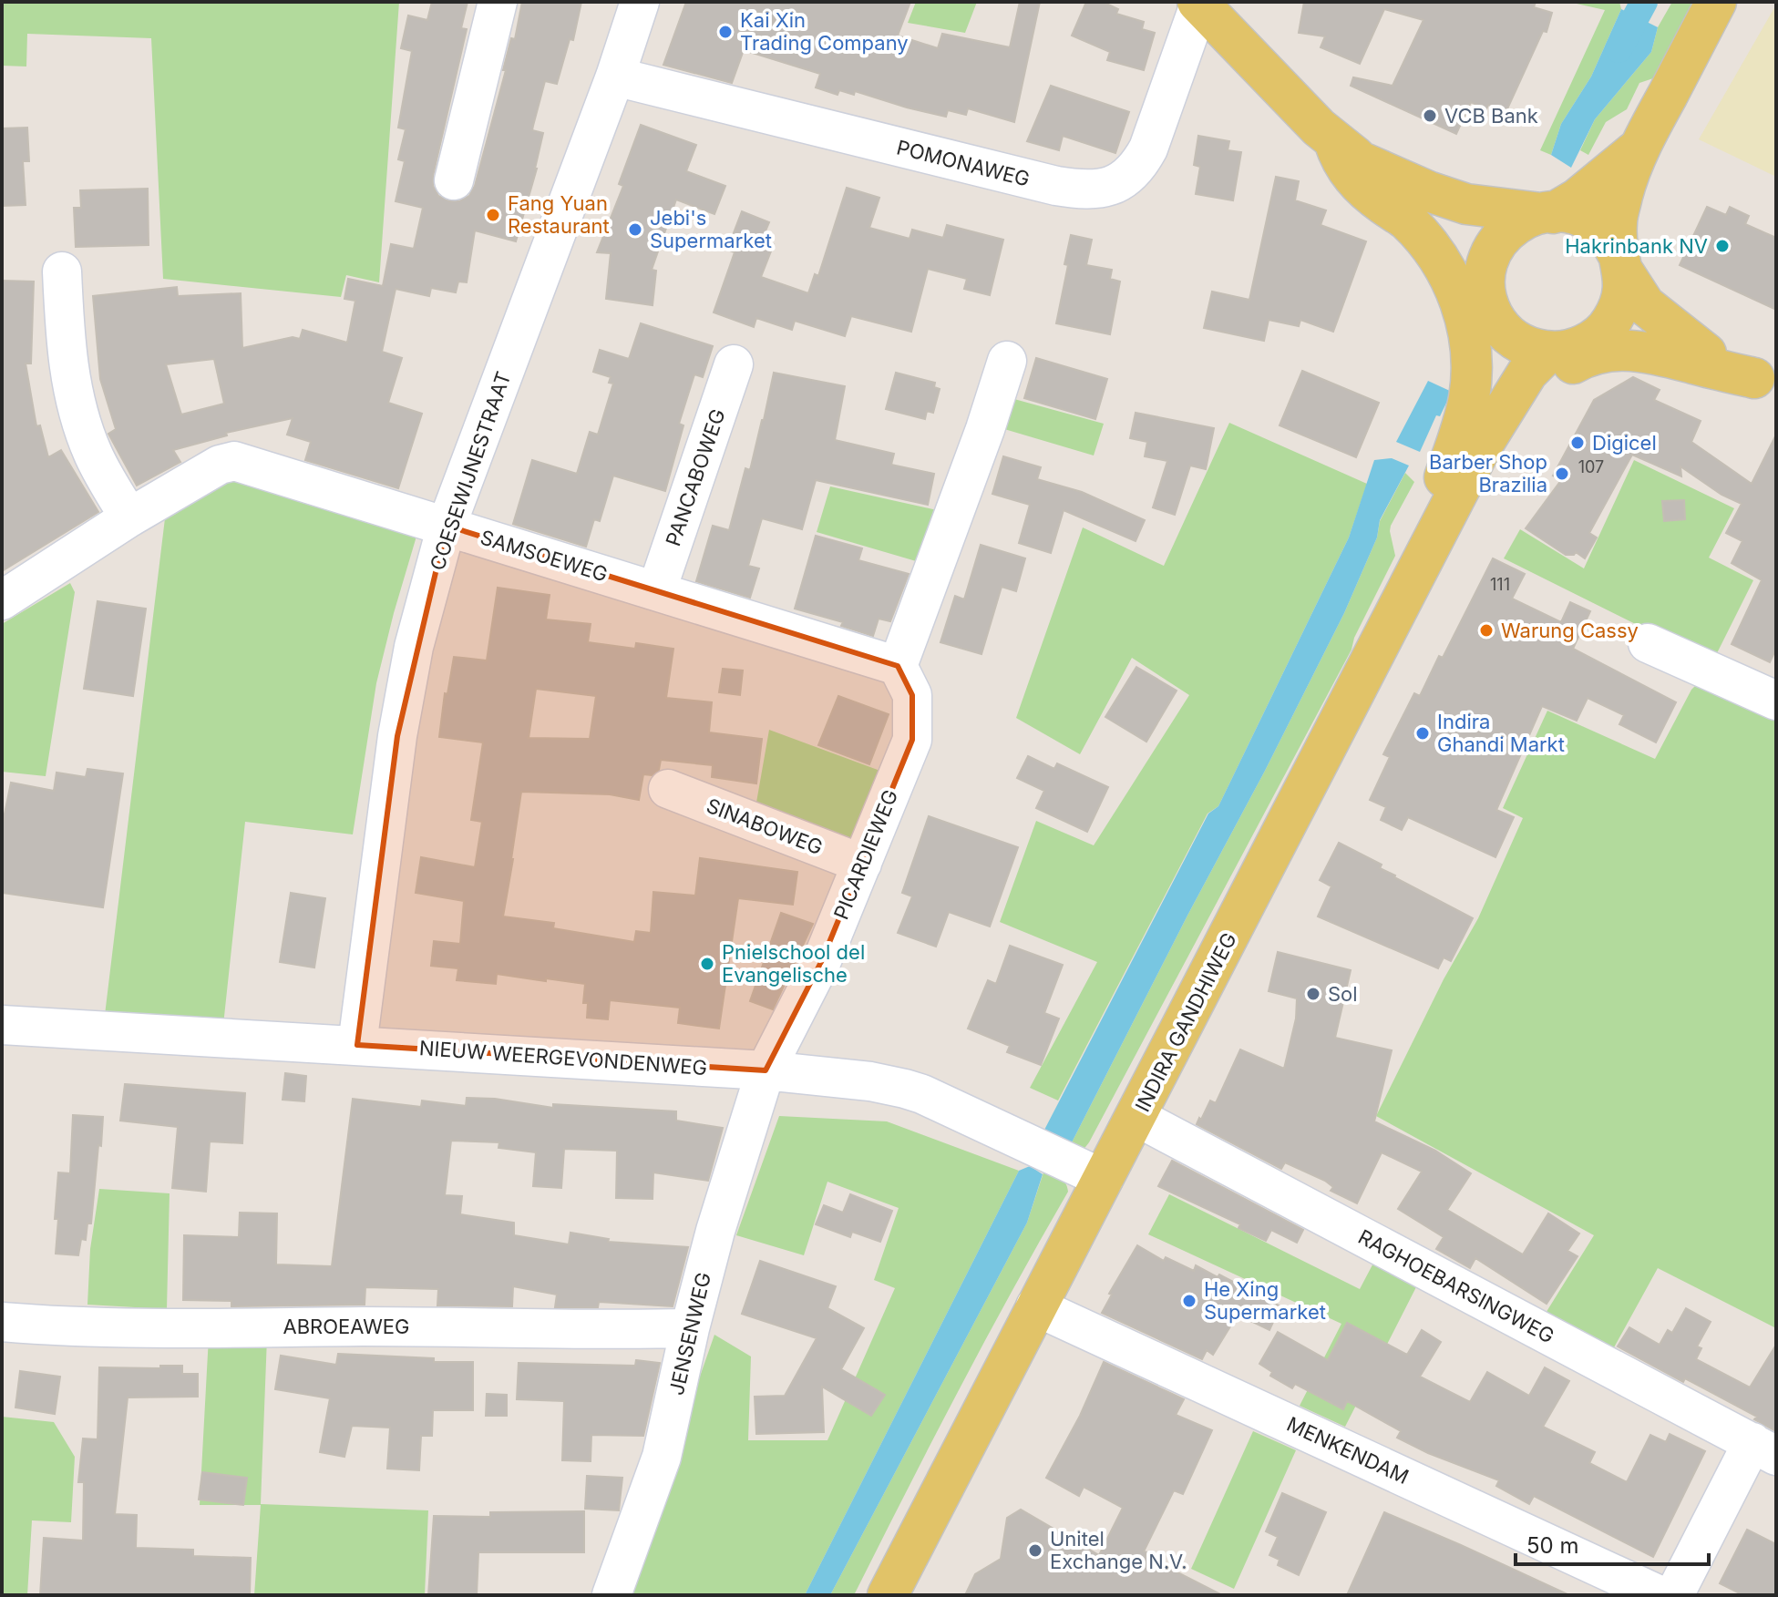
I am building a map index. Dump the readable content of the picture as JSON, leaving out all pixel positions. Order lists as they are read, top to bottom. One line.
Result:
{"streets":{"main road":["INDIRA GANDHIWEG"],"street":["POMONAWEG","COESEWIJNESTRAAT","PANCABOWEG","SAMSOEWEG","SINABOWEG","PICARDIEWEG","NIEUW WEERGEVONDENWEG","RAGHOEBARSINGWEG","ABROEAWEG","JENSENWEG","MENKENDAM"]},"crossings":[["POMONAWEG","COESEWIJNESTRAAT"],["COESEWIJNESTRAAT","SAMSOEWEG"],["COESEWIJNESTRAAT","NIEUW WEERGEVONDENWEG"],["PANCABOWEG","SAMSOEWEG"],["SAMSOEWEG","PICARDIEWEG"],["SINABOWEG","PICARDIEWEG"],["PICARDIEWEG","NIEUW WEERGEVONDENWEG"],["PICARDIEWEG","JENSENWEG"],["INDIRA GANDHIWEG","NIEUW WEERGEVONDENWEG"],["INDIRA GANDHIWEG","RAGHOEBARSINGWEG"],["INDIRA GANDHIWEG","MENKENDAM"],["NIEUW WEERGEVONDENWEG","JENSENWEG"],["ABROEAWEG","JENSENWEG"]],"places":["Kai Xin Trading Company","VCB Bank","Fang Yuan Restaurant","Jebi's Supermarket","Hakrinbank NV","Digicel","Barber Shop Brazilia","Warung Cassy","Indira Ghandi Markt","Pnielschool del Evangelische","Sol","He Xing Supermarket","Unitel Exchange N.V."],"house_numbers":["107","111"],"scale_bar":"50 m"}
